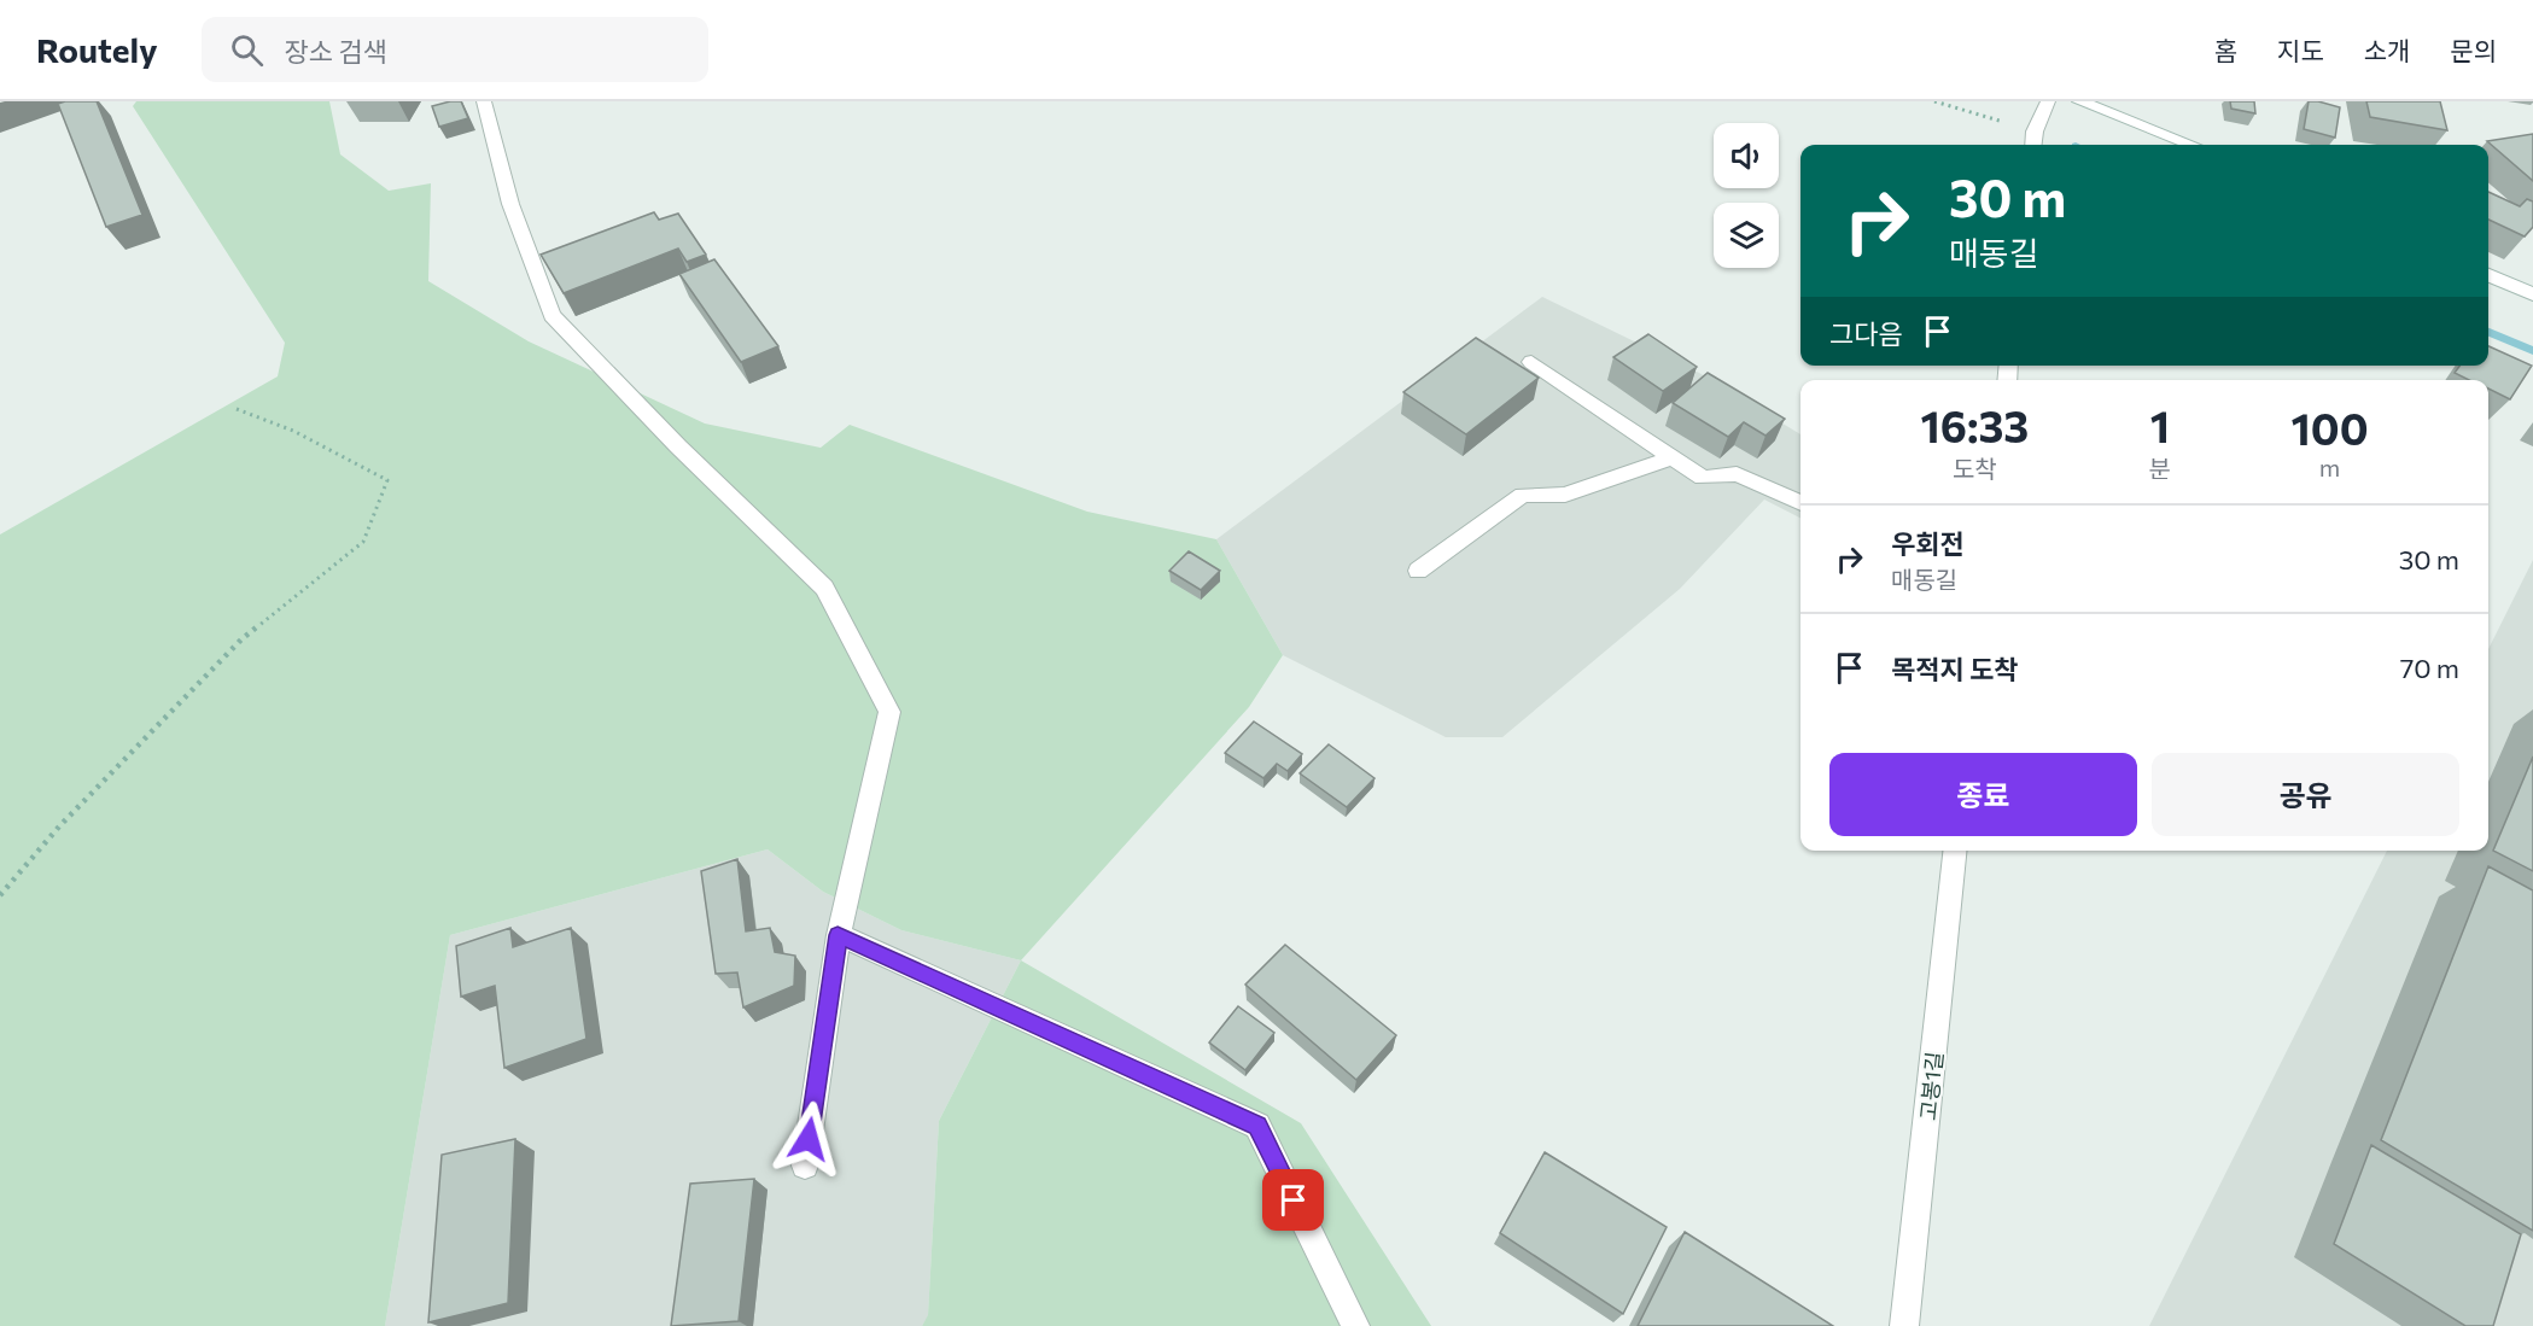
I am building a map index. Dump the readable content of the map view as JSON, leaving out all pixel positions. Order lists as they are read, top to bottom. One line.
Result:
{"streets":{"street":["고봉1길"]},"page":{"header":"Routely","search":"장소 검색","nav":["홈","지도","소개","문의"],"turn":["30 m","매동길"],"then":"그다음","eta":["16:33","도착","1","분","100","m"],"list":[{"name":"우회전","note":"매동길","value":"30 m"},{"name":"목적지 도착","value":"70 m"}],"buttons":["종료","공유"]}}
